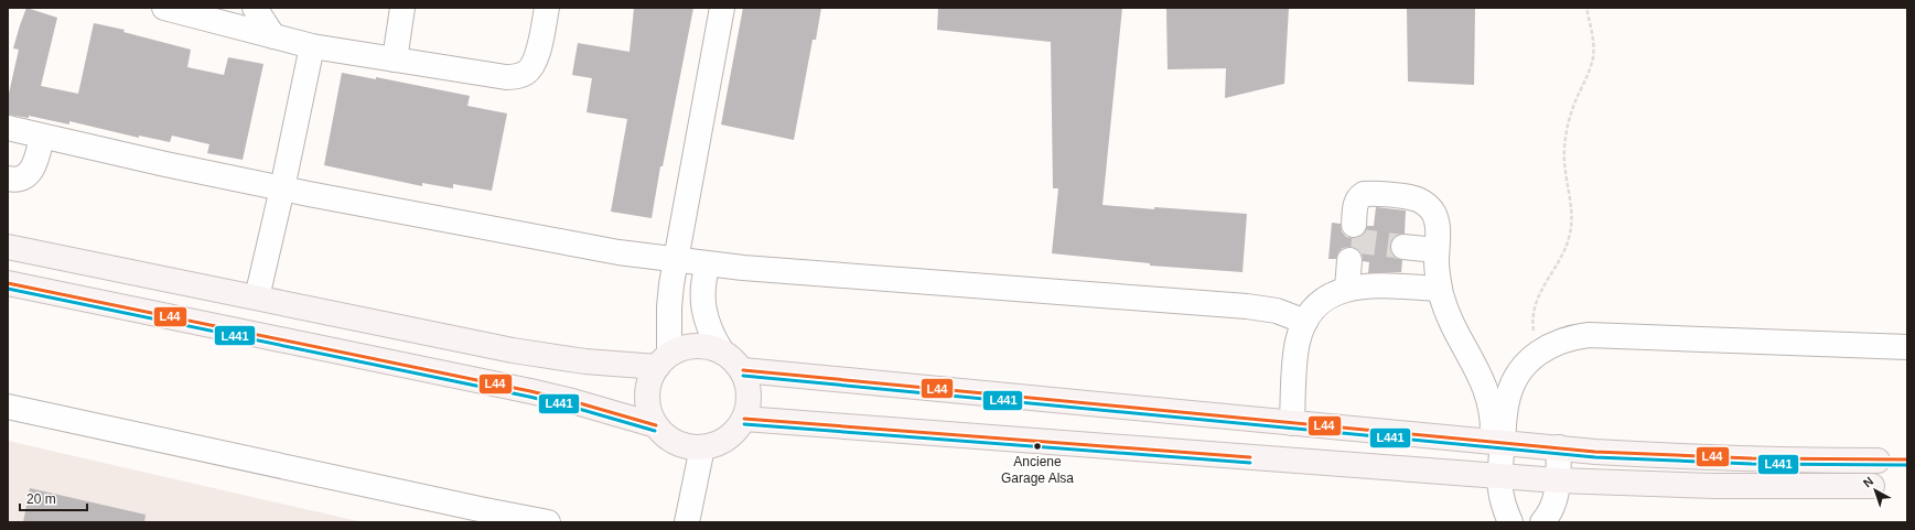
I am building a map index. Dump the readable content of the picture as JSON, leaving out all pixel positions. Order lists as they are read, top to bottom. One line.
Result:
{"places":["Anciene Garage Alsa"],"lines":["transit line L44","transit line L441"],"scale_bar":"20 m","north":"top left"}
